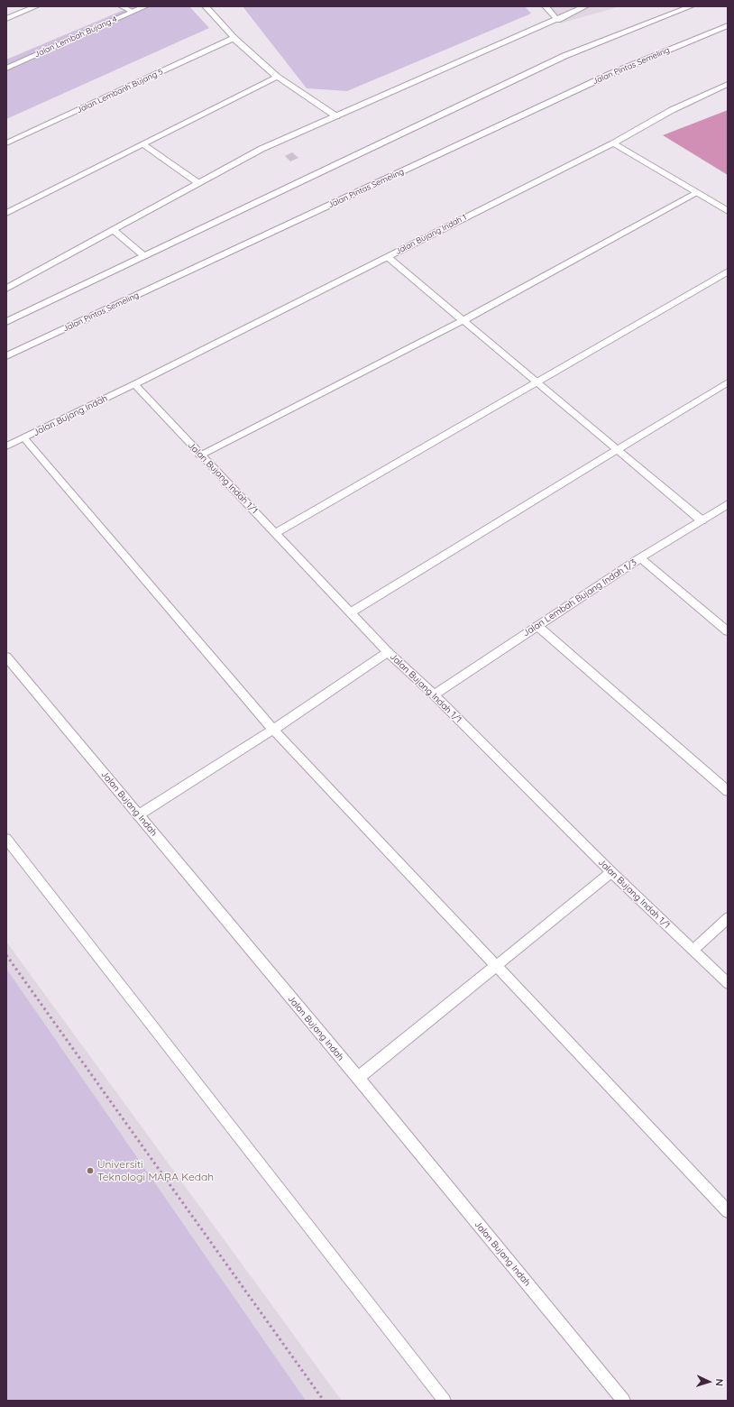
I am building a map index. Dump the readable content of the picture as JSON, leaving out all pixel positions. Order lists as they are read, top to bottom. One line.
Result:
{"streets":{"street":["Jalan Lembah Bujang 4","Jalan Pintas Semeling","Jalan Lembanh Bujang 5","Jalan Bujang Indah 1","Jalan Bujang Indah","Jalan Bujang Indah 1/1","Jalan Lembah Bujang Indah 1/3"]},"crossings":[["Jalan Bujang Indah 1","Jalan Bujang Indah"],["Jalan Bujang Indah 1","Jalan Bujang Indah 1/1"],["Jalan Bujang Indah","Jalan Bujang Indah 1/1"],["Jalan Bujang Indah 1/1","Jalan Lembah Bujang Indah 1/3"]],"places":["Universiti Teknologi MARA Kedah"],"north":"right"}
